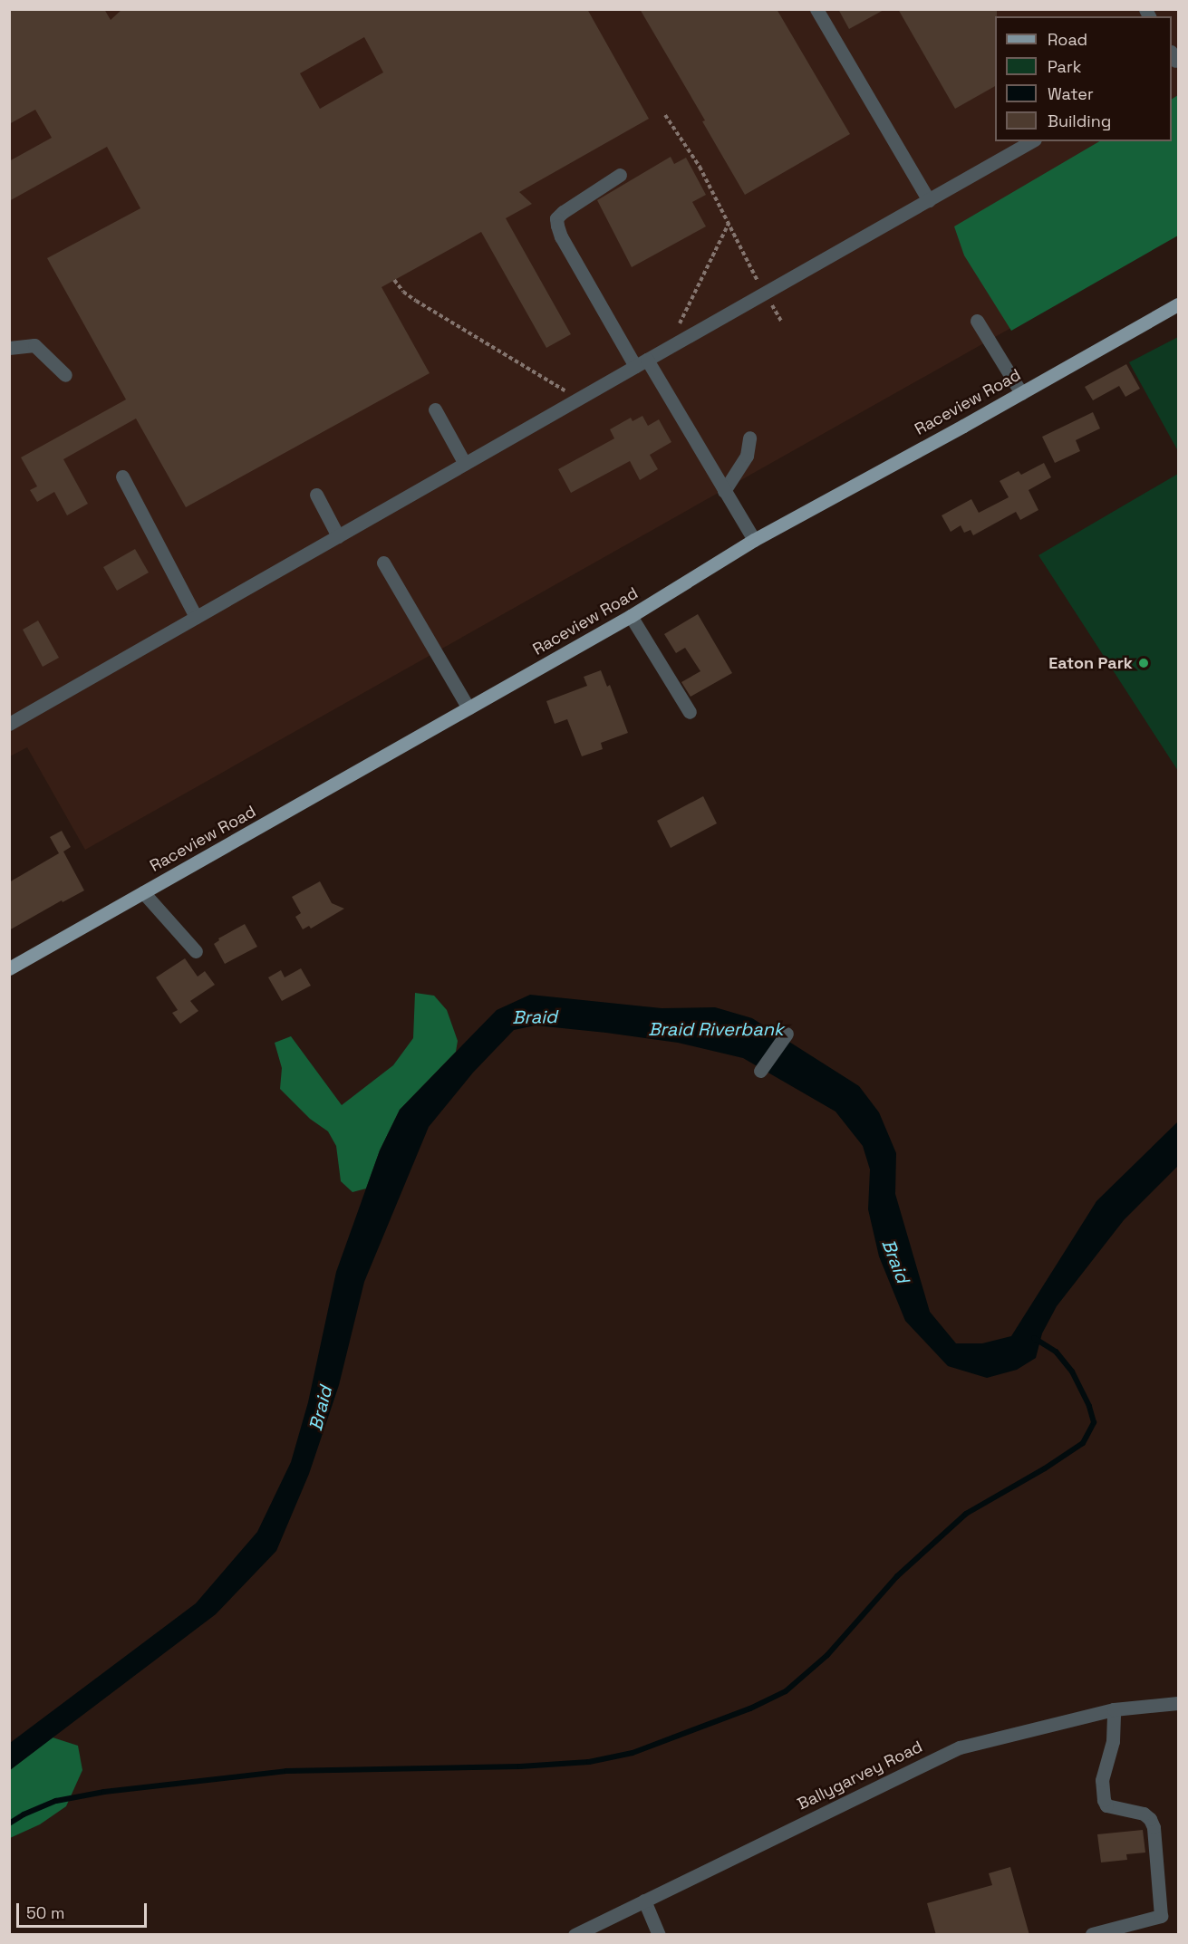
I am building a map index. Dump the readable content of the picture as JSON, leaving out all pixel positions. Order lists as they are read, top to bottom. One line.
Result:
{"streets":{"main road":["Raceview Road"],"street":["Ballygarvey Road"]},"water":["Braid","Braid Riverbank"],"places":["Eaton Park"],"legend":["Road","Park","Water","Building"],"scale_bar":"50 m"}
